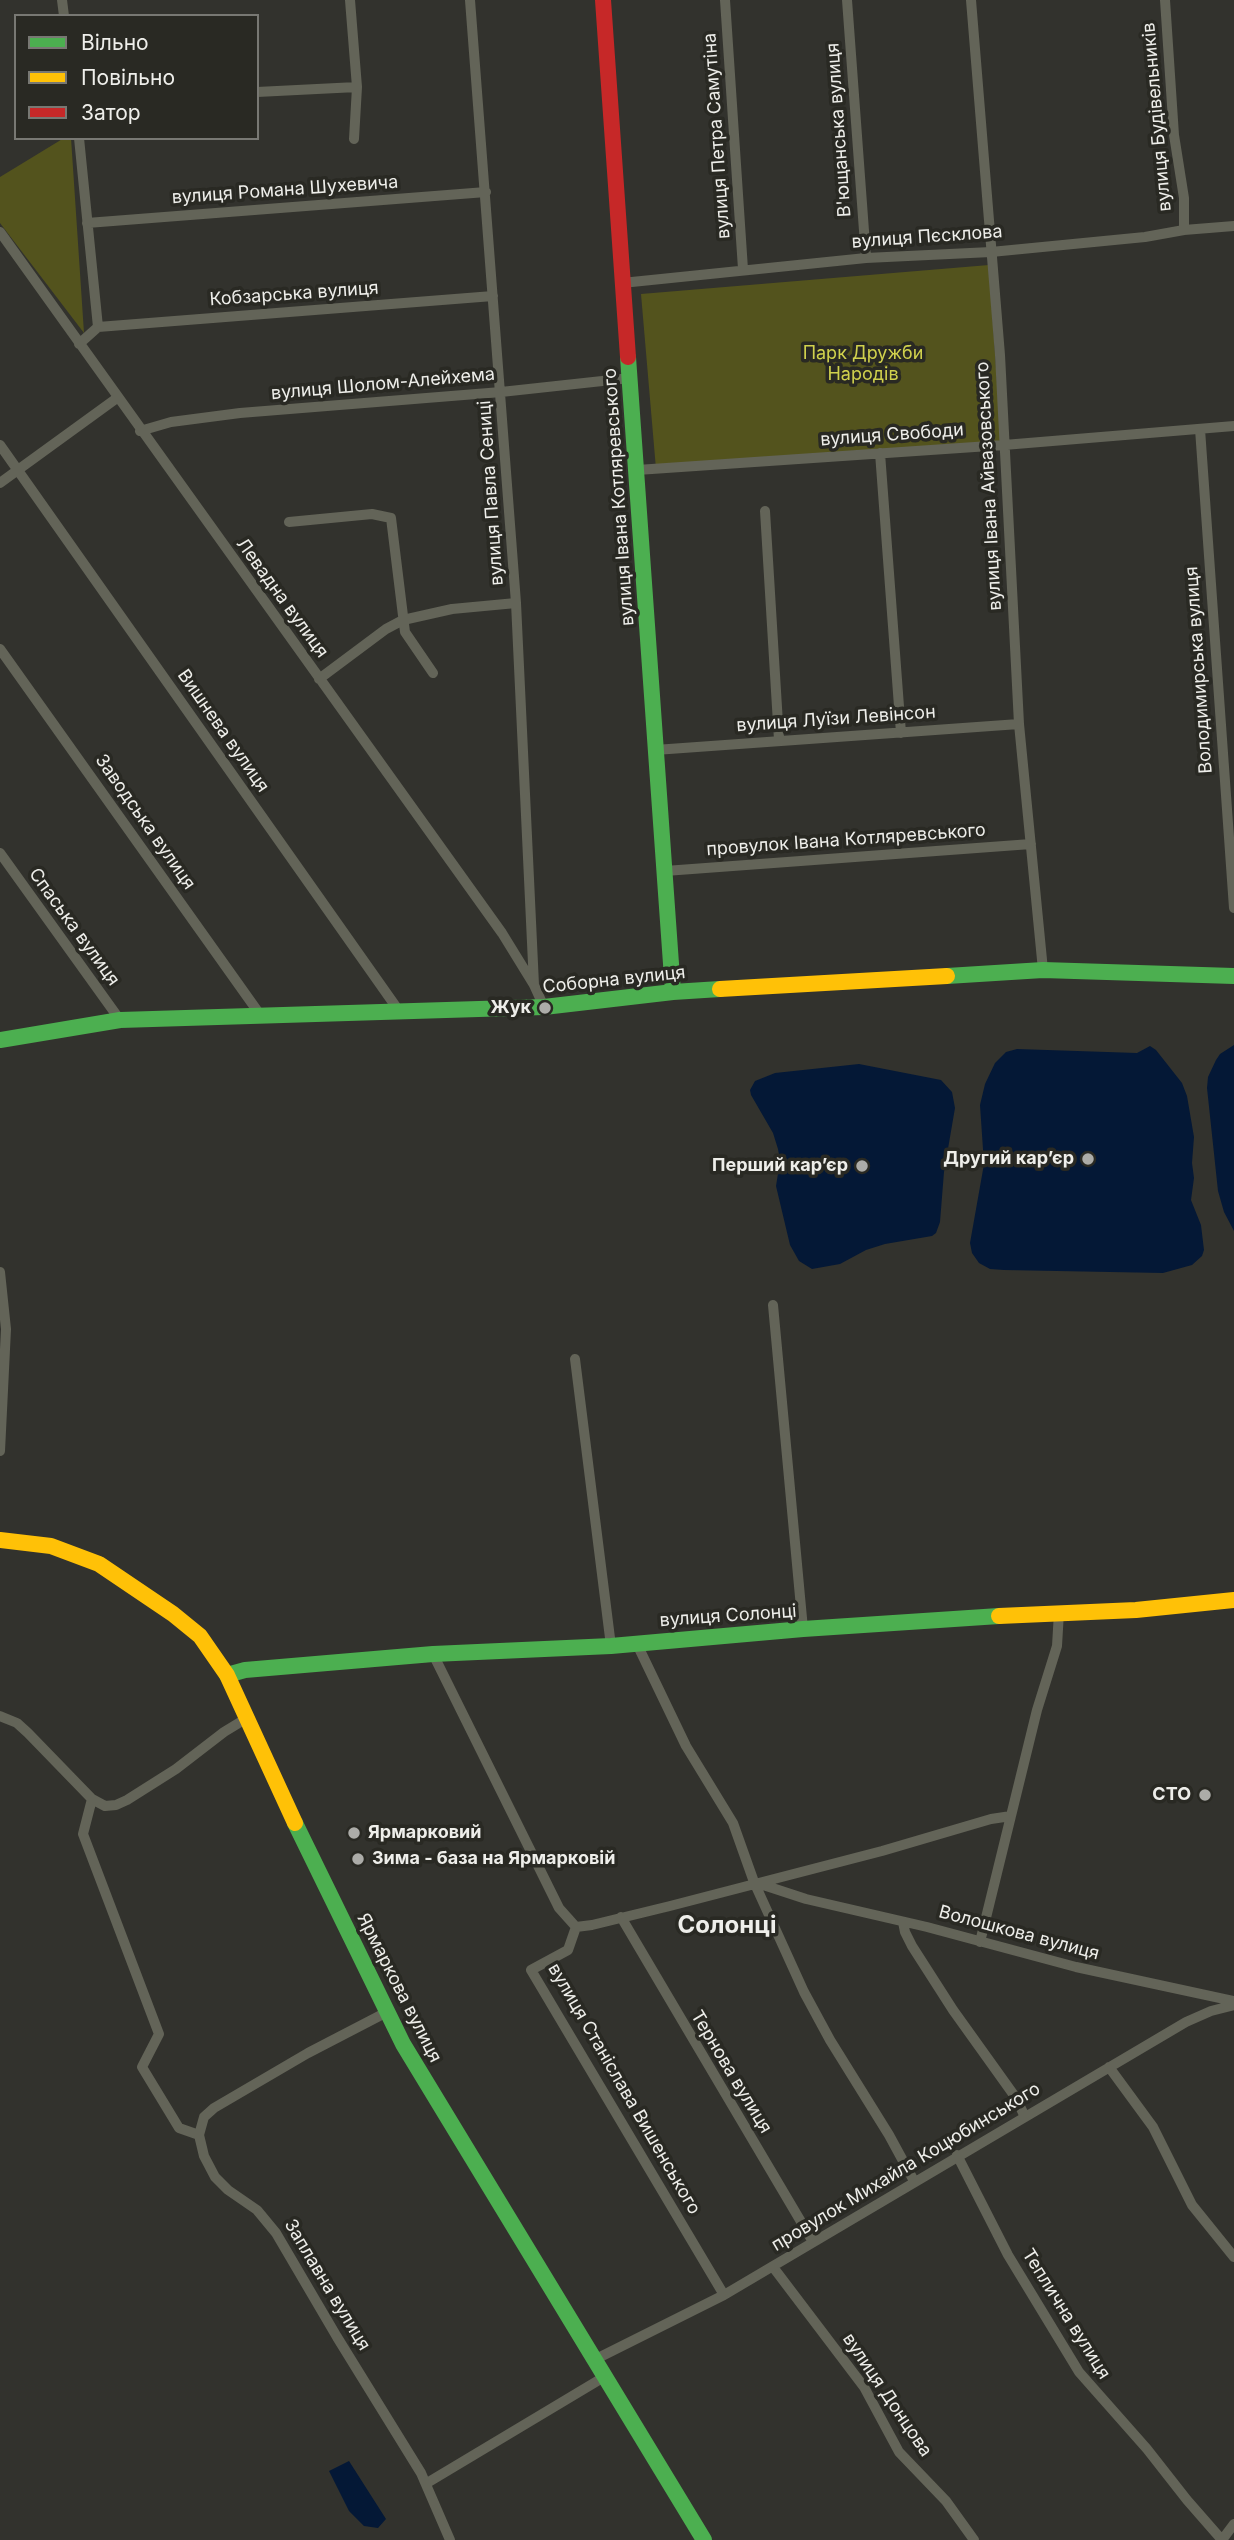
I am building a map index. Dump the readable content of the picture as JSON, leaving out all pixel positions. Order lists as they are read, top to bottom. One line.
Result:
{"streets":{"street":["вулиця Будівельників","В'ющанська вулиця","вулиця Петра Самутіна","вулиця Романа Шухевича","вулиця Пєсклова","Кобзарська вулиця","вулиця Шолом-Алейхема","вулиця Свободи","вулиця Івана Айвазовського","вулиця Павла Сениці","вулиця Івана Котляревського","Левадна вулиця","Володимирська вулиця","вулиця Луїзи Левінсон","Вишнева вулиця","Заводська вулиця","провулок Івана Котляревського","Спаська вулиця","Соборна вулиця","вулиця Солонці","Волошкова вулиця","Ярмаркова вулиця","Тернова вулиця","вулиця Станіслава Вишенського","провулок Михайла Коцюбинського","Заплавна вулиця","Теплична вулиця","вулиця Донцова"]},"crossings":[["вулиця Будівельників","вулиця Пєсклова"],["В'ющанська вулиця","вулиця Пєсклова"],["вулиця Петра Самутіна","вулиця Пєсклова"],["вулиця Романа Шухевича","вулиця Павла Сениці"],["вулиця Пєсклова","вулиця Івана Айвазовського"],["вулиця Пєсклова","вулиця Івана Котляревського"],["Кобзарська вулиця","вулиця Павла Сениці"],["вулиця Шолом-Алейхема","вулиця Павла Сениці"],["вулиця Шолом-Алейхема","вулиця Івана Котляревського"],["вулиця Шолом-Алейхема","Левадна вулиця"],["вулиця Свободи","вулиця Івана Айвазовського"],["вулиця Свободи","вулиця Івана Котляревського"],["вулиця Свободи","Володимирська вулиця"],["вулиця Івана Айвазовського","вулиця Луїзи Левінсон"],["вулиця Івана Айвазовського","провулок Івана Котляревського"],["вулиця Івана Айвазовського","Соборна вулиця"],["вулиця Павла Сениці","Левадна вулиця"],["вулиця Івана Котляревського","вулиця Луїзи Левінсон"],["вулиця Івана Котляревського","провулок Івана Котляревського"],["вулиця Івана Котляревського","Соборна вулиця"],["Вишнева вулиця","Соборна вулиця"],["Заводська вулиця","Соборна вулиця"],["Спаська вулиця","Соборна вулиця"],["вулиця Солонці","Ярмаркова вулиця"],["Волошкова вулиця","провулок Михайла Коцюбинського"],["Ярмаркова вулиця","провулок Михайла Коцюбинського"],["Тернова вулиця","провулок Михайла Коцюбинського"],["вулиця Станіслава Вишенського","провулок Михайла Коцюбинського"],["провулок Михайла Коцюбинського","Теплична вулиця"],["провулок Михайла Коцюбинського","вулиця Донцова"]],"districts":["Солонці"],"parks":["Парк Дружби Народів"],"places":["Жук","Другий кар’єр","Перший кар’єр","СТО","Ярмарковий","Зима - база на Ярмарковій"],"legend":["Вільно","Повільно","Затор"]}
